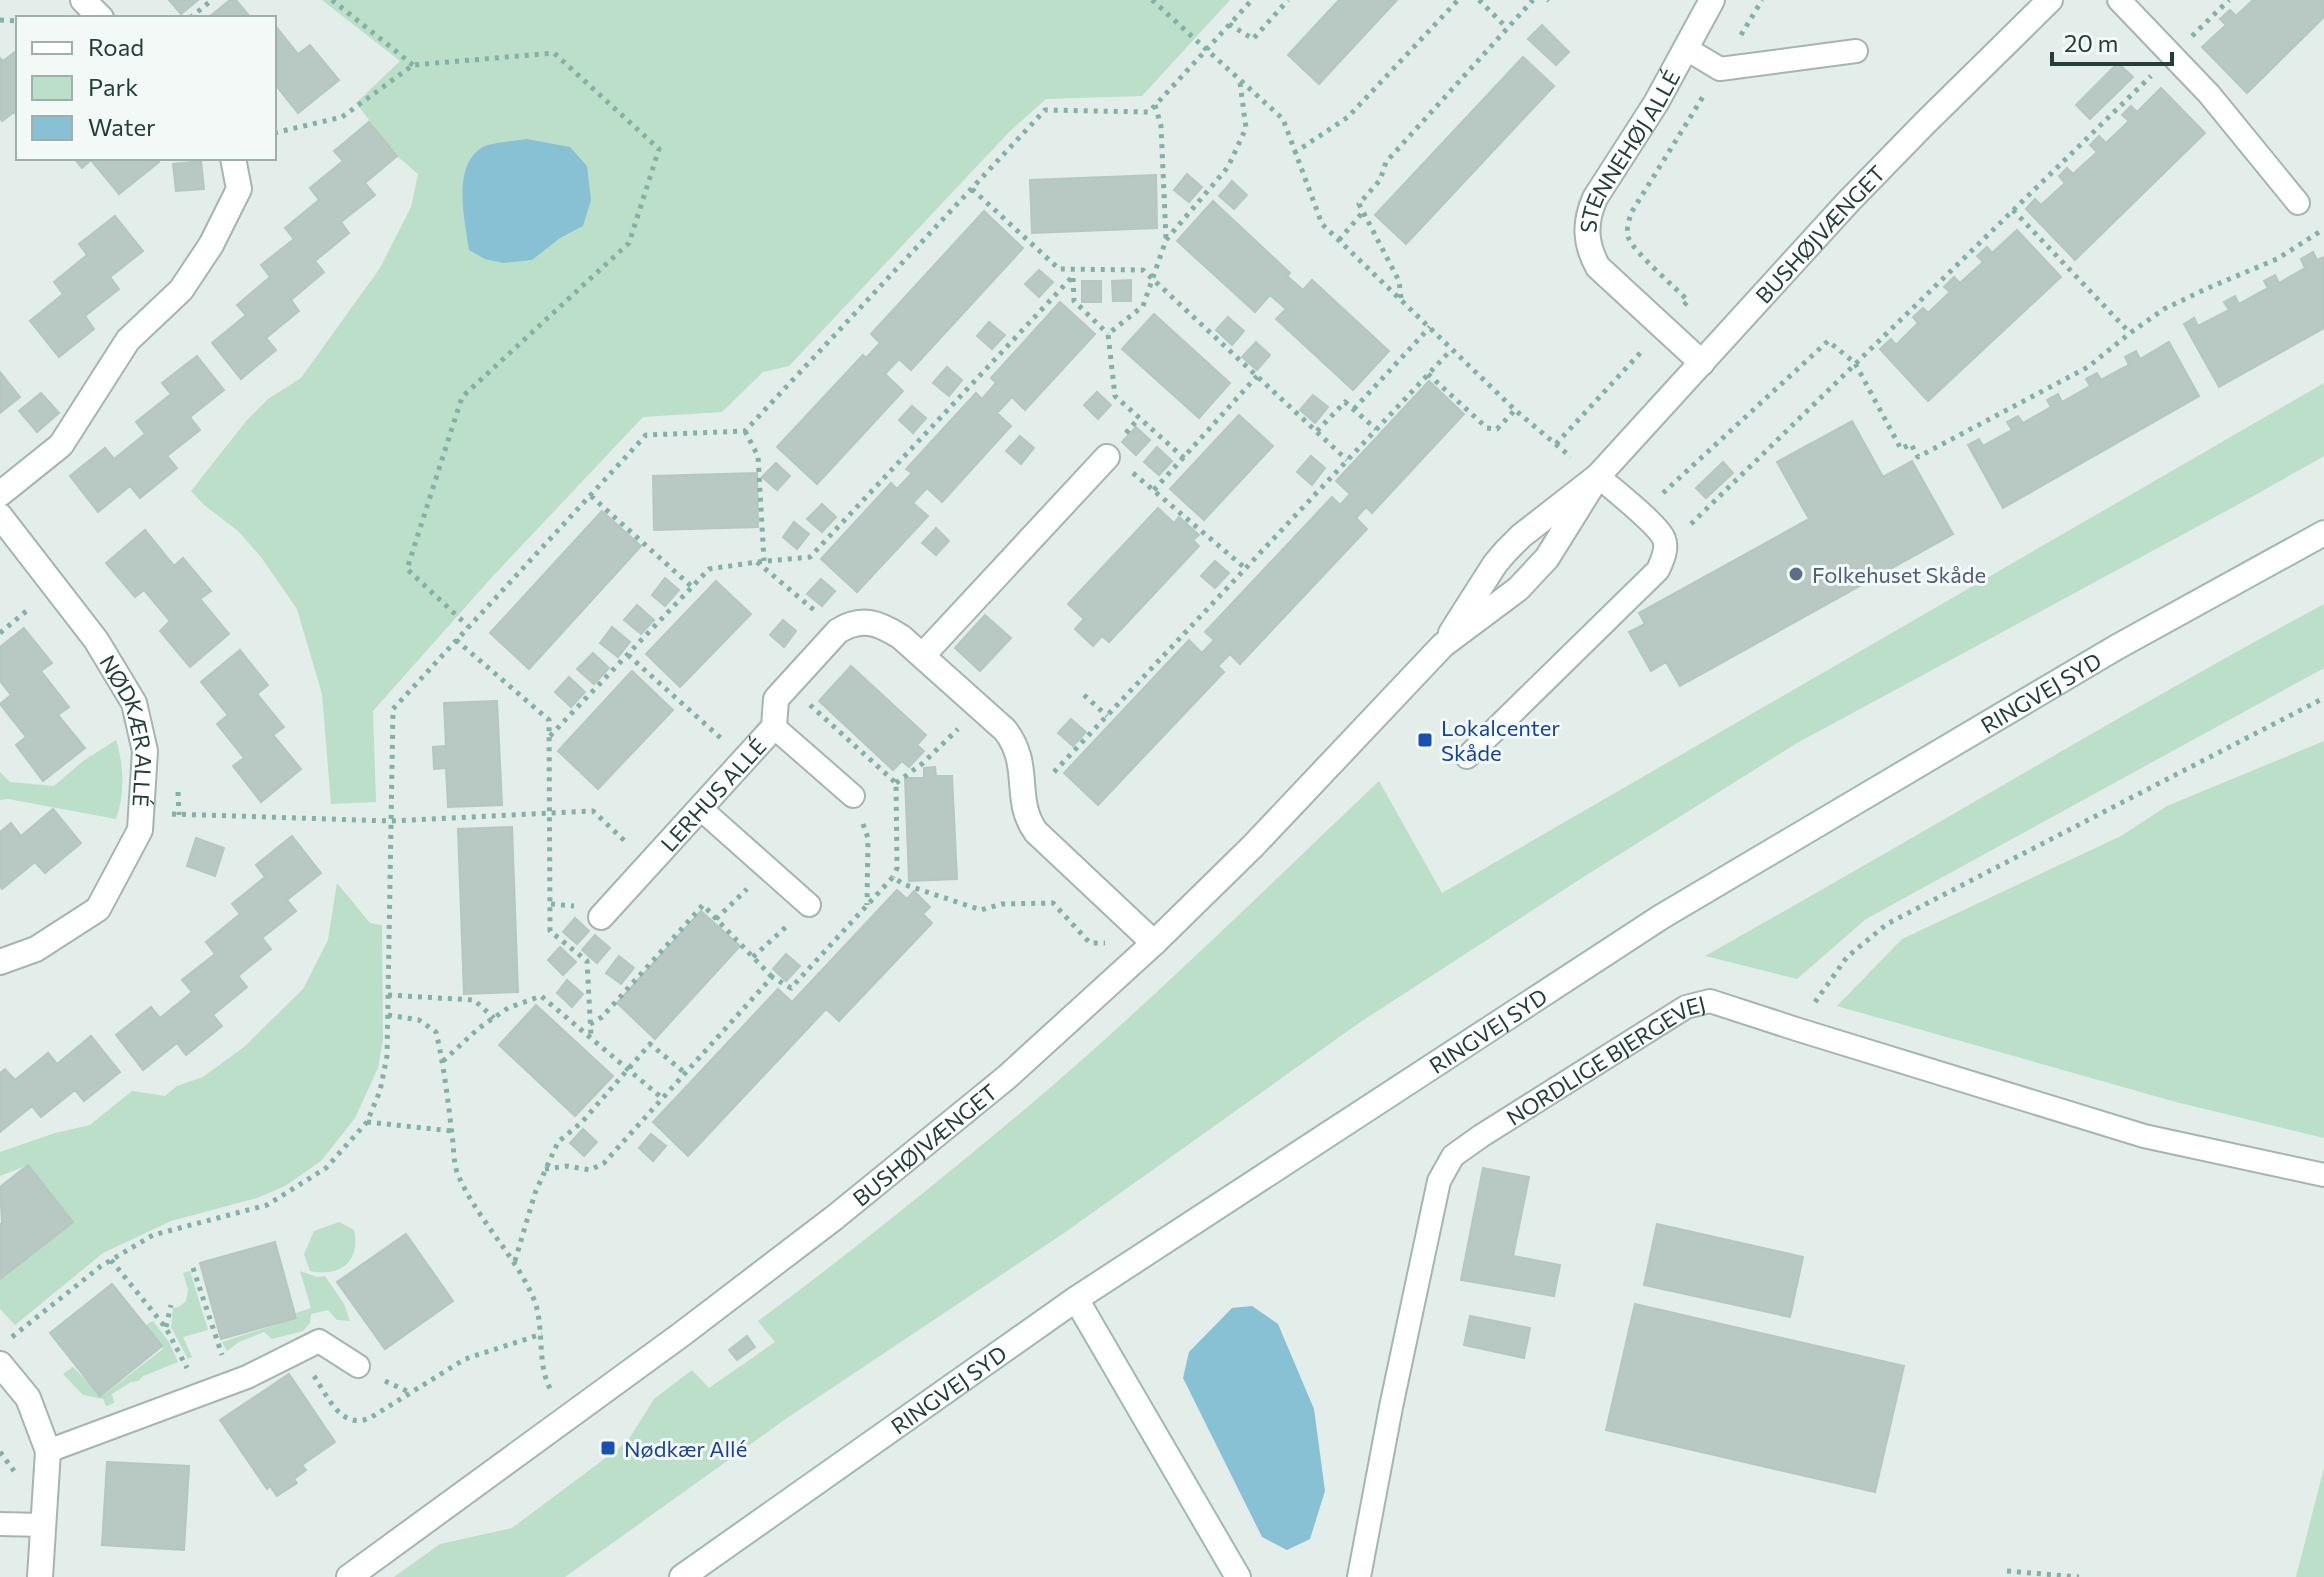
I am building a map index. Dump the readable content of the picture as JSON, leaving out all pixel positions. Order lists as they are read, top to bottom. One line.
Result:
{"streets":{"street":["STENNEHØJ ALLÉ","BUSHØJVÆNGET","RINGVEJ SYD","NØDKÆR ALLÉ","LERHUS ALLÉ"],"lane":["NORDLIGE BJERGEVEJ"]},"crossings":[["STENNEHØJ ALLÉ","BUSHØJVÆNGET"]],"places":{"other":["Folkehuset Skåde"],"transit":["Lokalcenter Skåde","Nødkær Allé"]},"legend":["Road","Park","Water"],"scale_bar":"20 m"}
